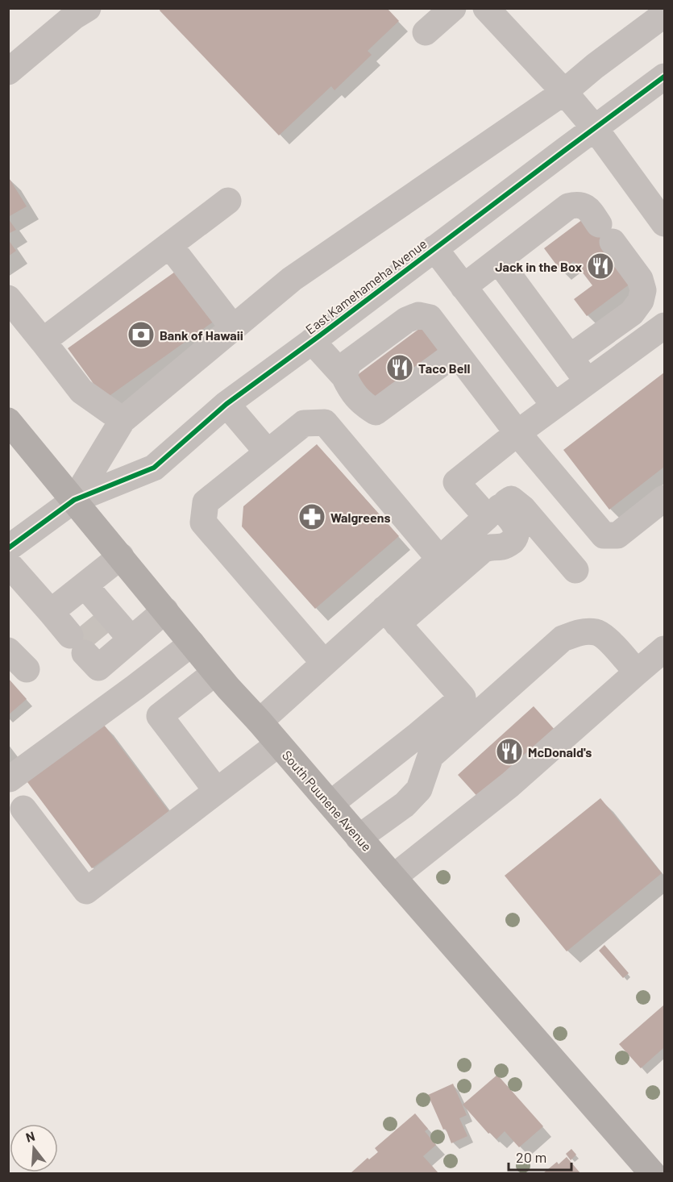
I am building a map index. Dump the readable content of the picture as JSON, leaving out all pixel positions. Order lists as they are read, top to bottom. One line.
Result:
{"streets":{"main road":["South Puunene Avenue"],"street":["East Kamehameha Avenue"]},"crossings":[["East Kamehameha Avenue","South Puunene Avenue"]],"places":{"restaurant":["Jack in the Box","Taco Bell","McDonald's"],"bank":["Bank of Hawaii"],"pharmacy":["Walgreens"]},"scale_bar":"20 m","north":"top"}
